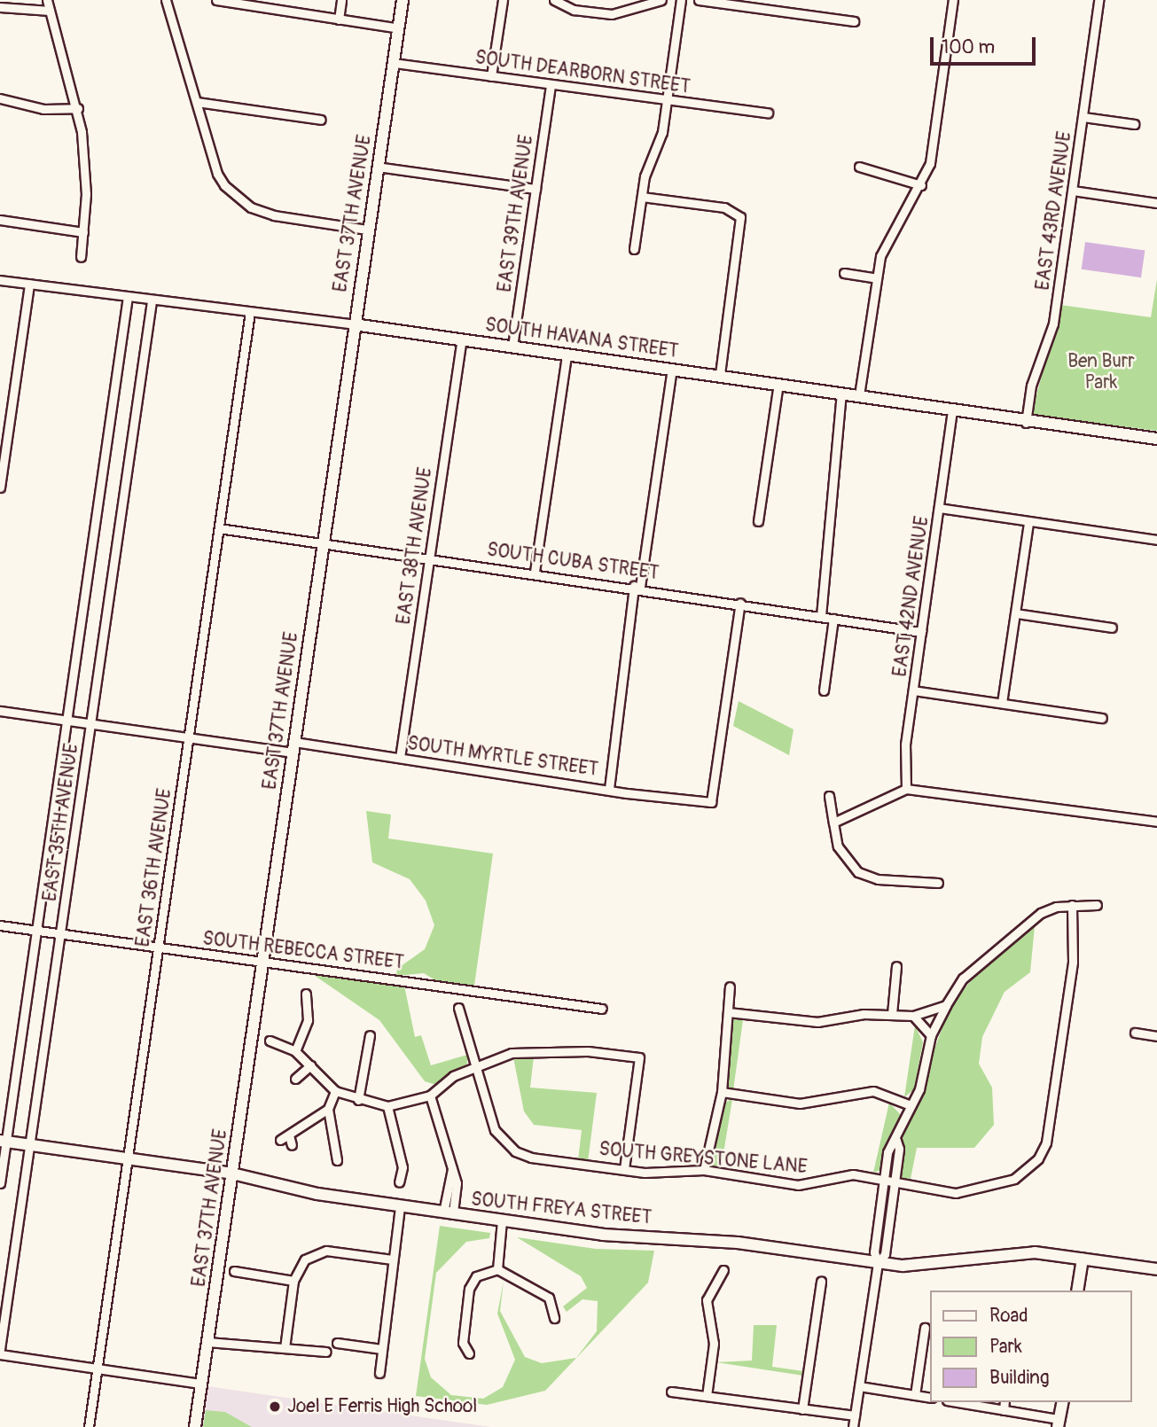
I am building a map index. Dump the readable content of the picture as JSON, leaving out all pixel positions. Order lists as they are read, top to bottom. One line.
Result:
{"streets":{"street":["SOUTH DEARBORN STREET","EAST 43RD AVENUE","EAST 37TH AVENUE","EAST 39TH AVENUE","SOUTH HAVANA STREET","EAST 38TH AVENUE","SOUTH CUBA STREET","EAST 42ND AVENUE","SOUTH MYRTLE STREET","EAST 35TH AVENUE","EAST 36TH AVENUE","SOUTH REBECCA STREET","SOUTH GREYSTONE LANE","SOUTH FREYA STREET"]},"crossings":[["SOUTH DEARBORN STREET","EAST 37TH AVENUE"],["SOUTH DEARBORN STREET","EAST 39TH AVENUE"],["EAST 43RD AVENUE","SOUTH HAVANA STREET"],["EAST 37TH AVENUE","SOUTH HAVANA STREET"],["EAST 37TH AVENUE","SOUTH CUBA STREET"],["EAST 37TH AVENUE","SOUTH MYRTLE STREET"],["EAST 37TH AVENUE","SOUTH REBECCA STREET"],["EAST 37TH AVENUE","SOUTH FREYA STREET"],["EAST 39TH AVENUE","SOUTH HAVANA STREET"],["SOUTH HAVANA STREET","EAST 38TH AVENUE"],["SOUTH HAVANA STREET","EAST 42ND AVENUE"],["SOUTH HAVANA STREET","EAST 35TH AVENUE"],["SOUTH HAVANA STREET","EAST 36TH AVENUE"],["EAST 38TH AVENUE","SOUTH CUBA STREET"],["EAST 38TH AVENUE","SOUTH MYRTLE STREET"],["SOUTH CUBA STREET","EAST 42ND AVENUE"],["SOUTH CUBA STREET","SOUTH MYRTLE STREET"],["SOUTH CUBA STREET","EAST 36TH AVENUE"],["SOUTH MYRTLE STREET","EAST 35TH AVENUE"],["SOUTH MYRTLE STREET","EAST 36TH AVENUE"],["EAST 35TH AVENUE","SOUTH REBECCA STREET"],["EAST 35TH AVENUE","SOUTH FREYA STREET"],["EAST 36TH AVENUE","SOUTH REBECCA STREET"],["EAST 36TH AVENUE","SOUTH FREYA STREET"]],"parks":["Ben Burr Park"],"places":["Joel E Ferris High School"],"legend":["Road","Park","Building"],"scale_bar":"100 m"}
